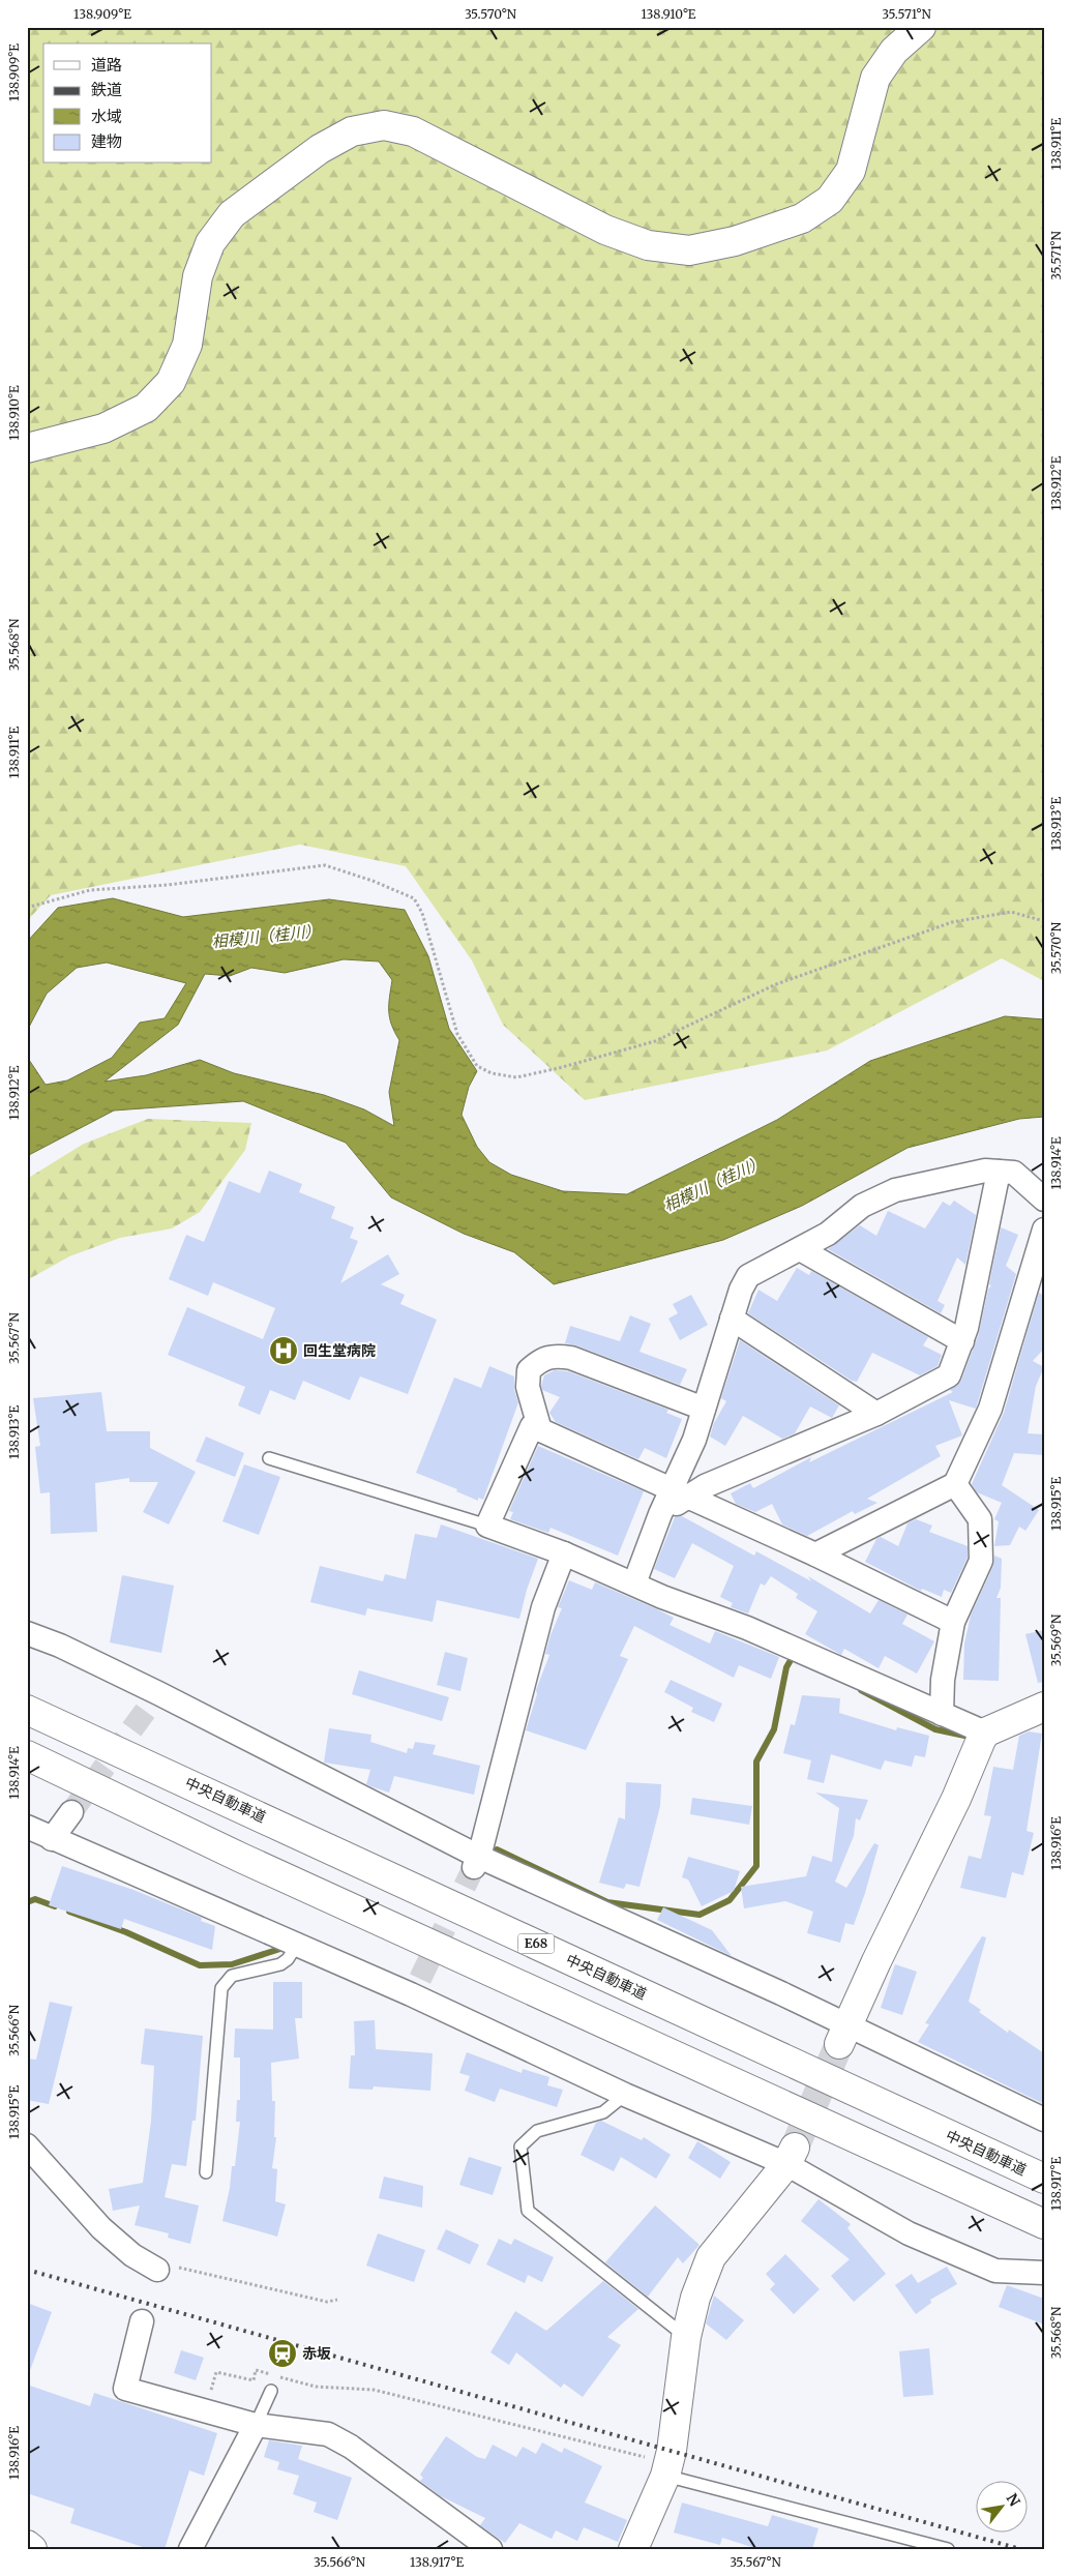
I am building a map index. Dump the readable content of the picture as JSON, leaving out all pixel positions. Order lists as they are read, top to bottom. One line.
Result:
{"streets":{"main road":["中央自動車道","E68"]},"water":["相模川（桂川）"],"places":{"hospital":["回生堂病院"],"station":["赤坂"]},"legend":["道路","鉄道","水域","建物"],"north":"top right","coordinates":["138.909°E","35.570°N","138.910°E","35.571°N","138.911°E","138.912°E","35.568°N","138.913°E","138.914°E","35.567°N","138.915°E","35.569°N","138.916°E","35.566°N","138.917°E"]}
